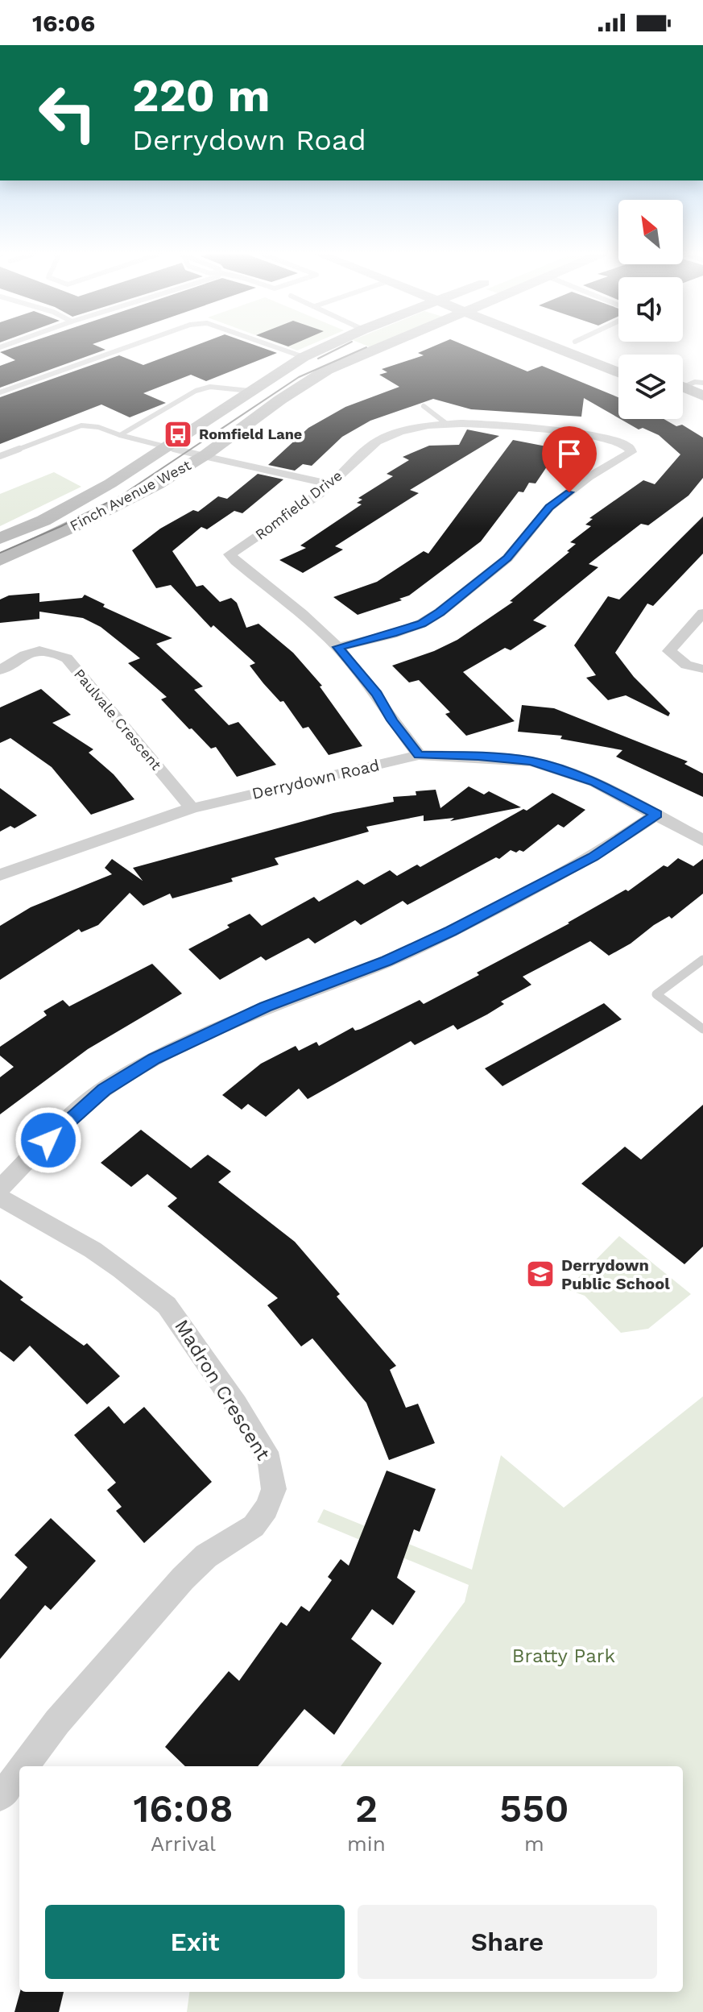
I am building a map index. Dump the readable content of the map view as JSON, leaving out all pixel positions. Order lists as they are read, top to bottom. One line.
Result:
{"streets":{"main road":["Finch Avenue West"],"street":["Romfield Drive","Paulvale Crescent","Derrydown Road","Madron Crescent"]},"crossings":[["Romfield Drive","Derrydown Road"],["Paulvale Crescent","Derrydown Road"]],"parks":["Bratty Park"],"places":{"bus stop":["Romfield Lane"],"school or university":["Derrydown Public School"]},"north":"top left","page":{"status":"16:06","turn":["220 m","Derrydown Road"],"eta":["16:08","Arrival","2","min","550","m"],"buttons":["Exit","Share"]}}
